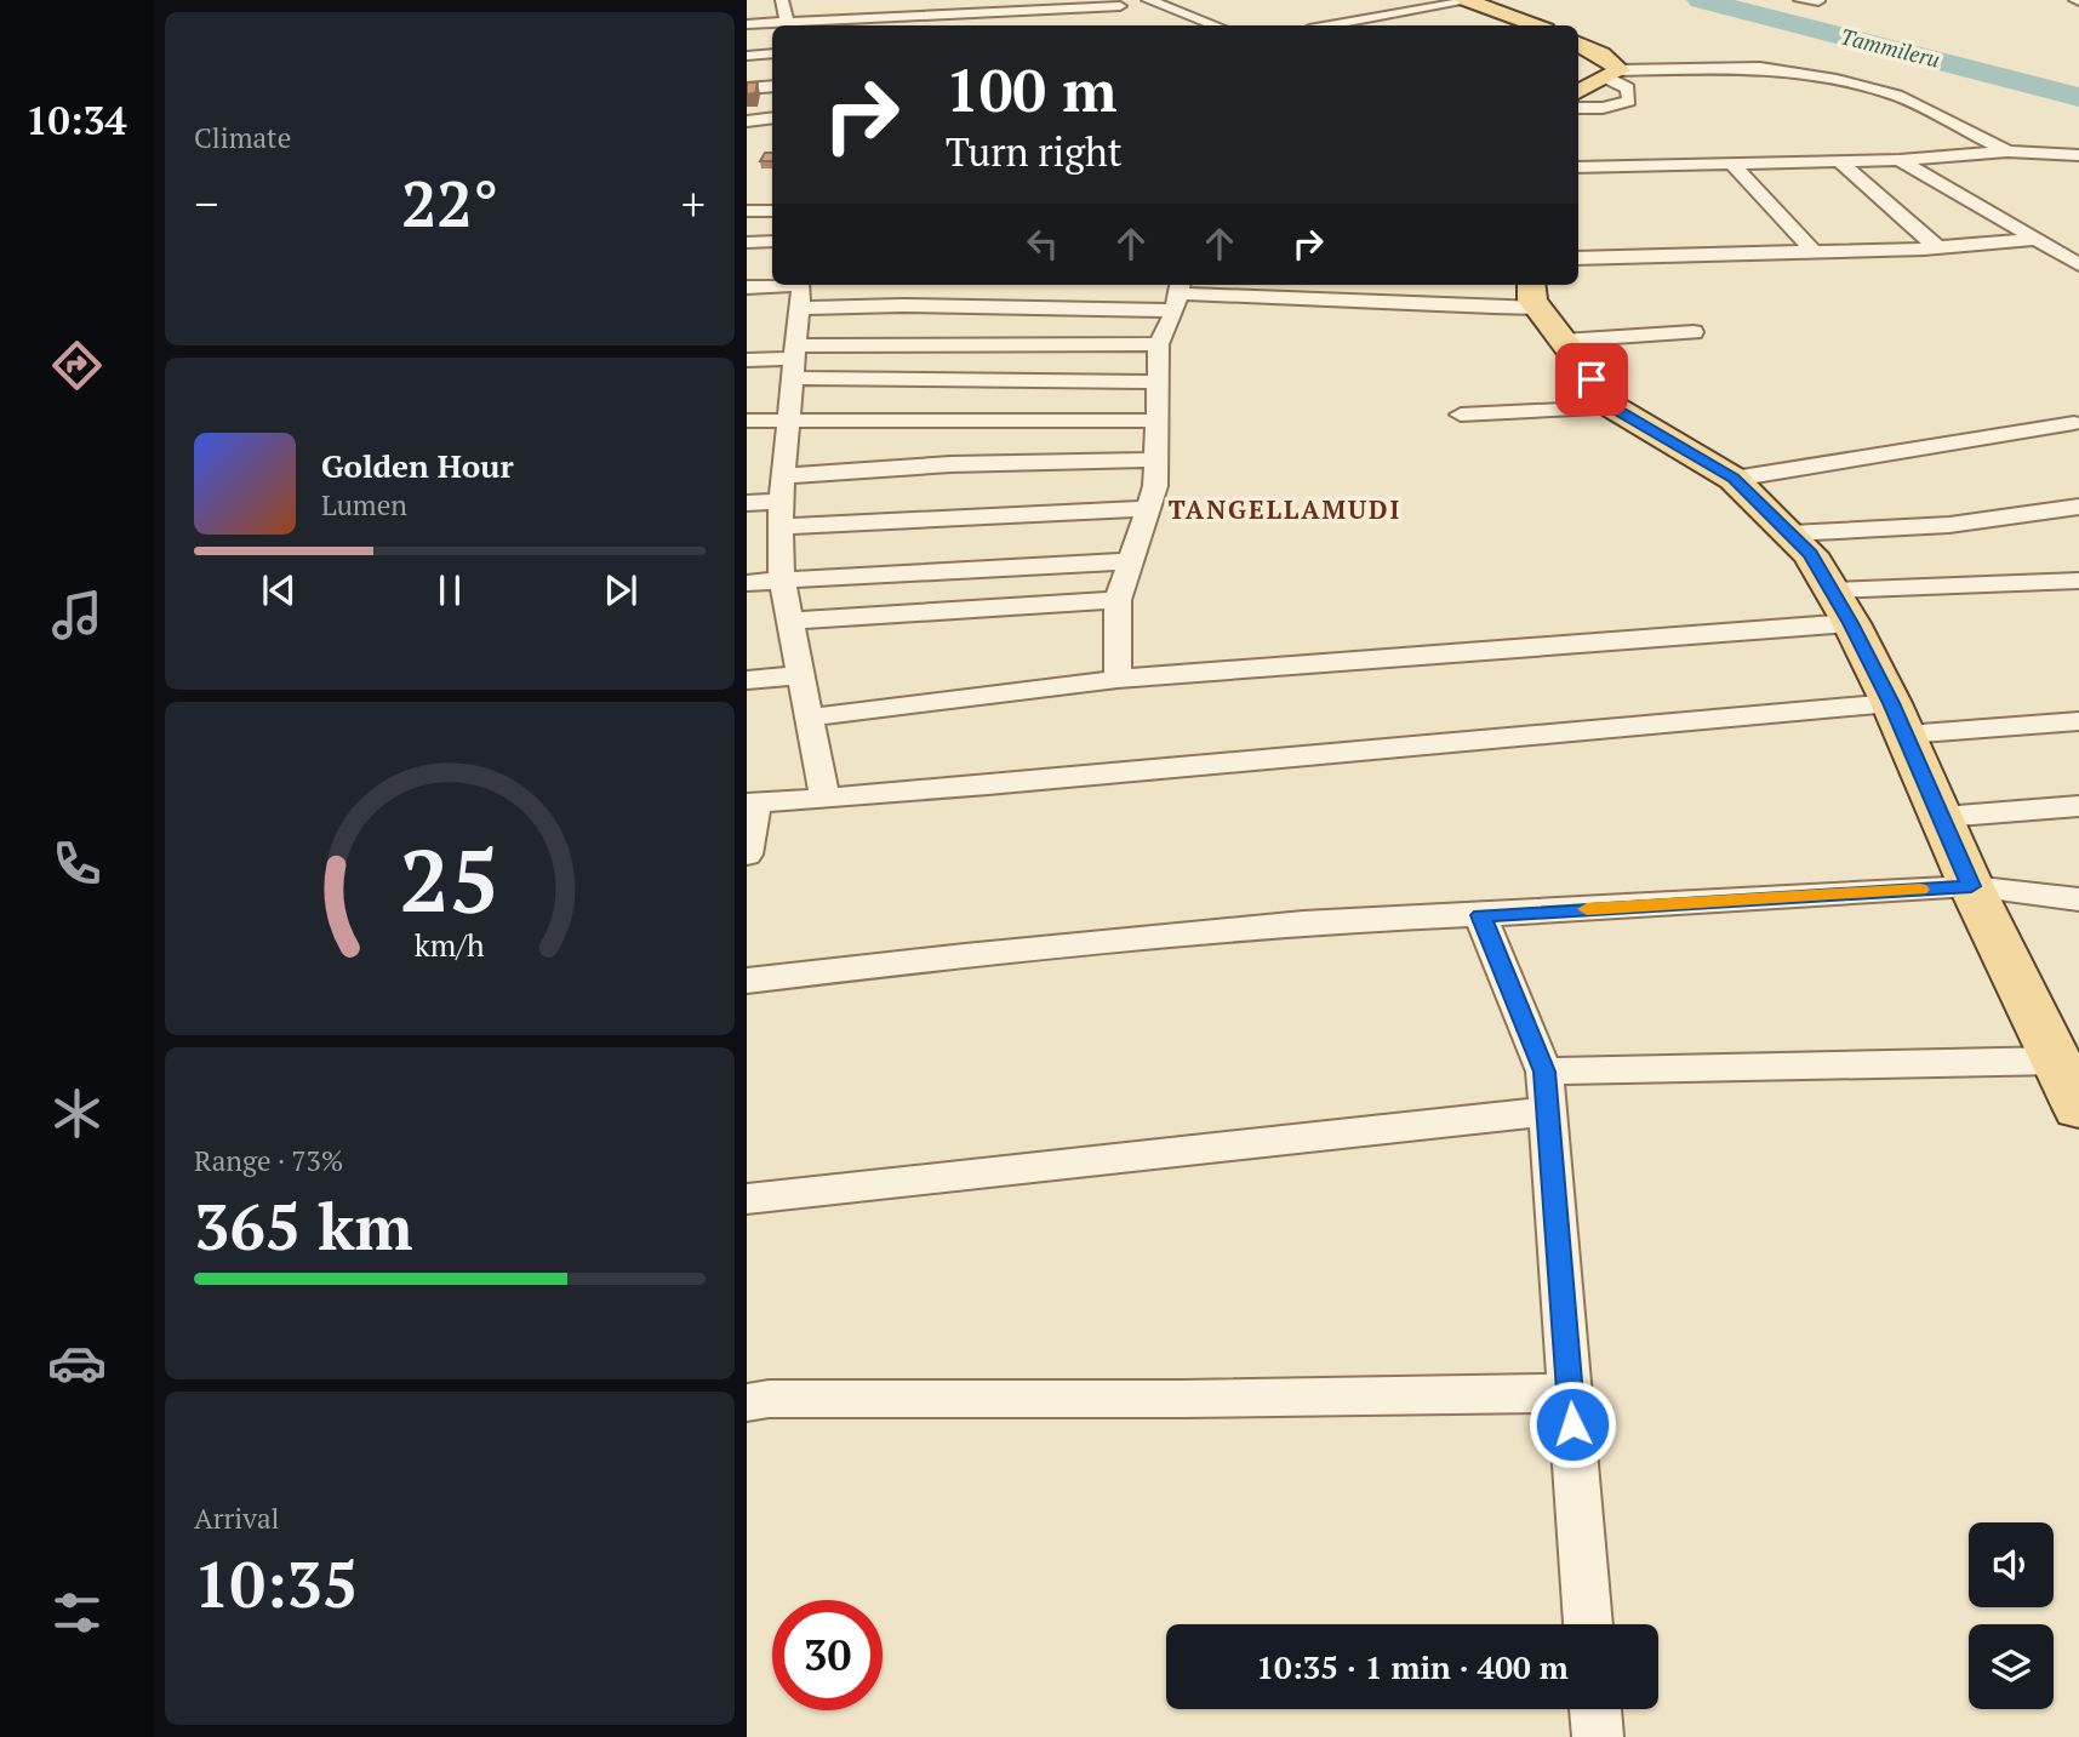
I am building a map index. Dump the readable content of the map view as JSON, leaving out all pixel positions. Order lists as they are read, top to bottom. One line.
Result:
{"districts":["TANGELLAMUDI"],"water":["Tammileru"],"page":{"tabs":"10:34","tile":["Climate",["Range · 73%","365 km"],["Arrival","10:35"]],"turn":["100 m","Turn right"],"heat":["−","22°","+"],"song":["Golden Hour","Lumen"],"limit":"30","trip":"10:35 · 1 min · 400 m","gauge":["25","km/h"]}}
